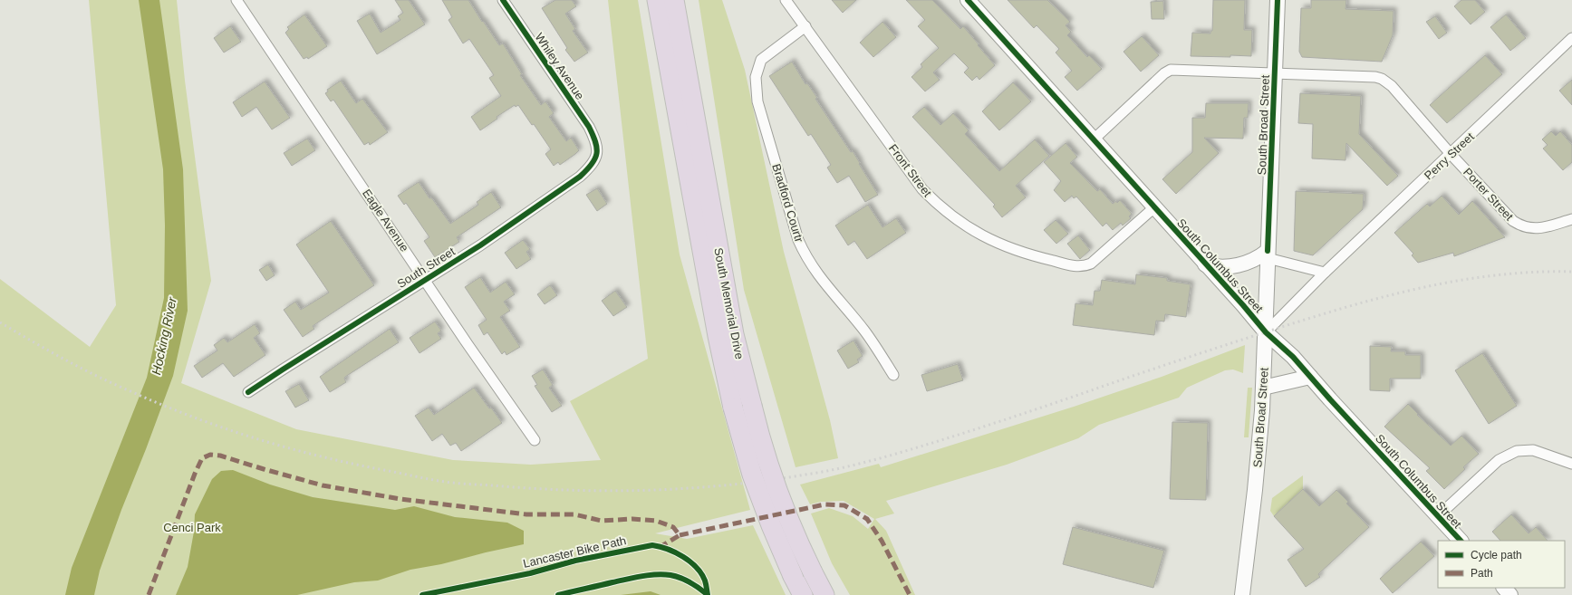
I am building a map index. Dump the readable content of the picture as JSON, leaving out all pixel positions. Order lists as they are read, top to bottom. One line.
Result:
{"streets":{"highway":["South Memorial Drive"],"street":["Whiley Avenue","South Broad Street","Perry Street","Front Street","Porter Street","Bradford Courtr","Eagle Avenue","South Columbus Street","South Street"],"cycle path":["Lancaster Bike Path"]},"crossings":[["Whiley Avenue","South Street"],["South Broad Street","Perry Street"],["South Broad Street","Porter Street"],["South Broad Street","South Columbus Street"],["Perry Street","Porter Street"],["Perry Street","South Columbus Street"],["Front Street","Bradford Courtr"],["Front Street","South Columbus Street"],["Porter Street","South Columbus Street"],["Eagle Avenue","South Street"]],"water":["Hocking River"],"parks":["Cenci Park"],"legend":["Cycle path","Path"]}
